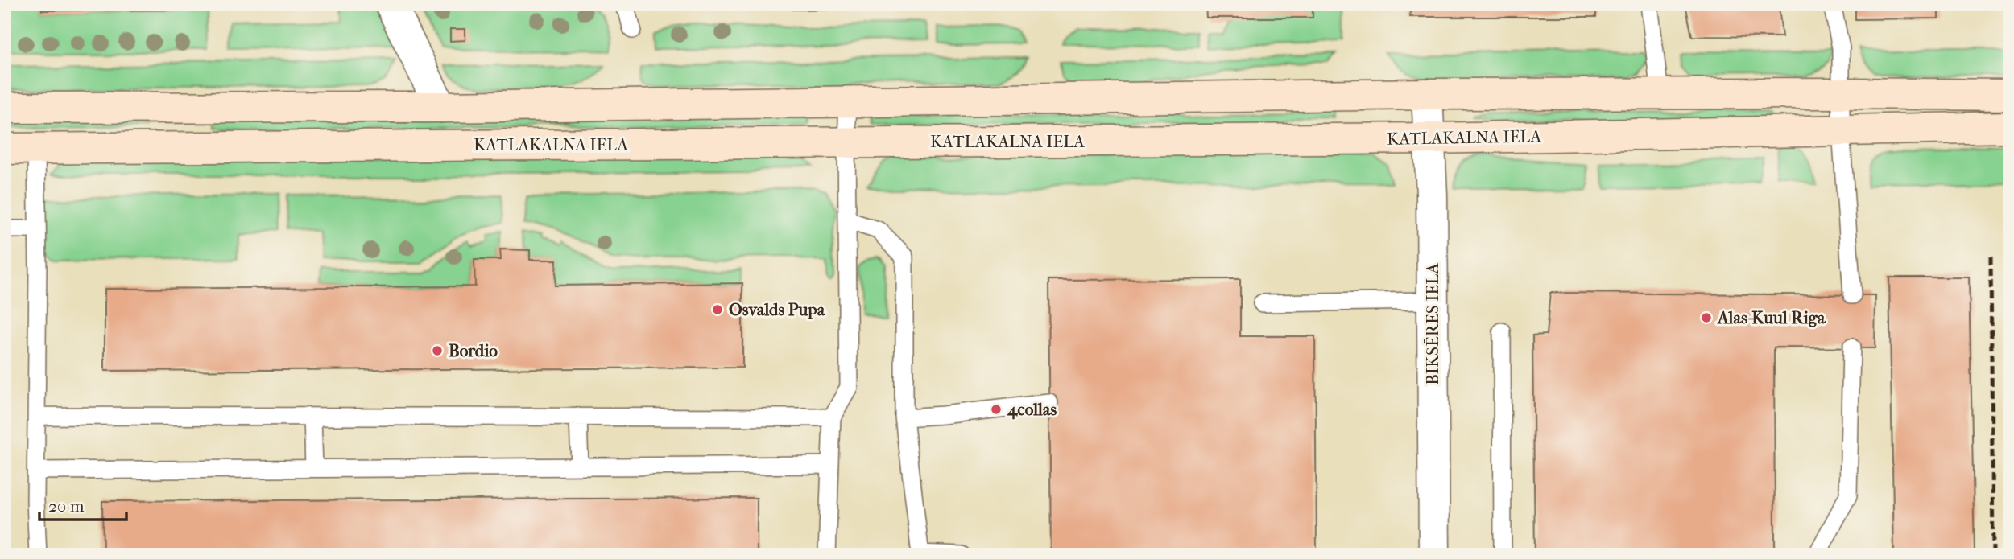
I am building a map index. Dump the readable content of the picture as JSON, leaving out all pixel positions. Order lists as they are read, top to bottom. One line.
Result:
{"streets":{"street":["KATLAKALNA IELA","BIKSĒRES IELA"]},"crossings":[["KATLAKALNA IELA","BIKSĒRES IELA"]],"places":["Osvalds Pupa","Alas-Kuul Riga","Bordio","4collas"],"scale_bar":"20 m"}
